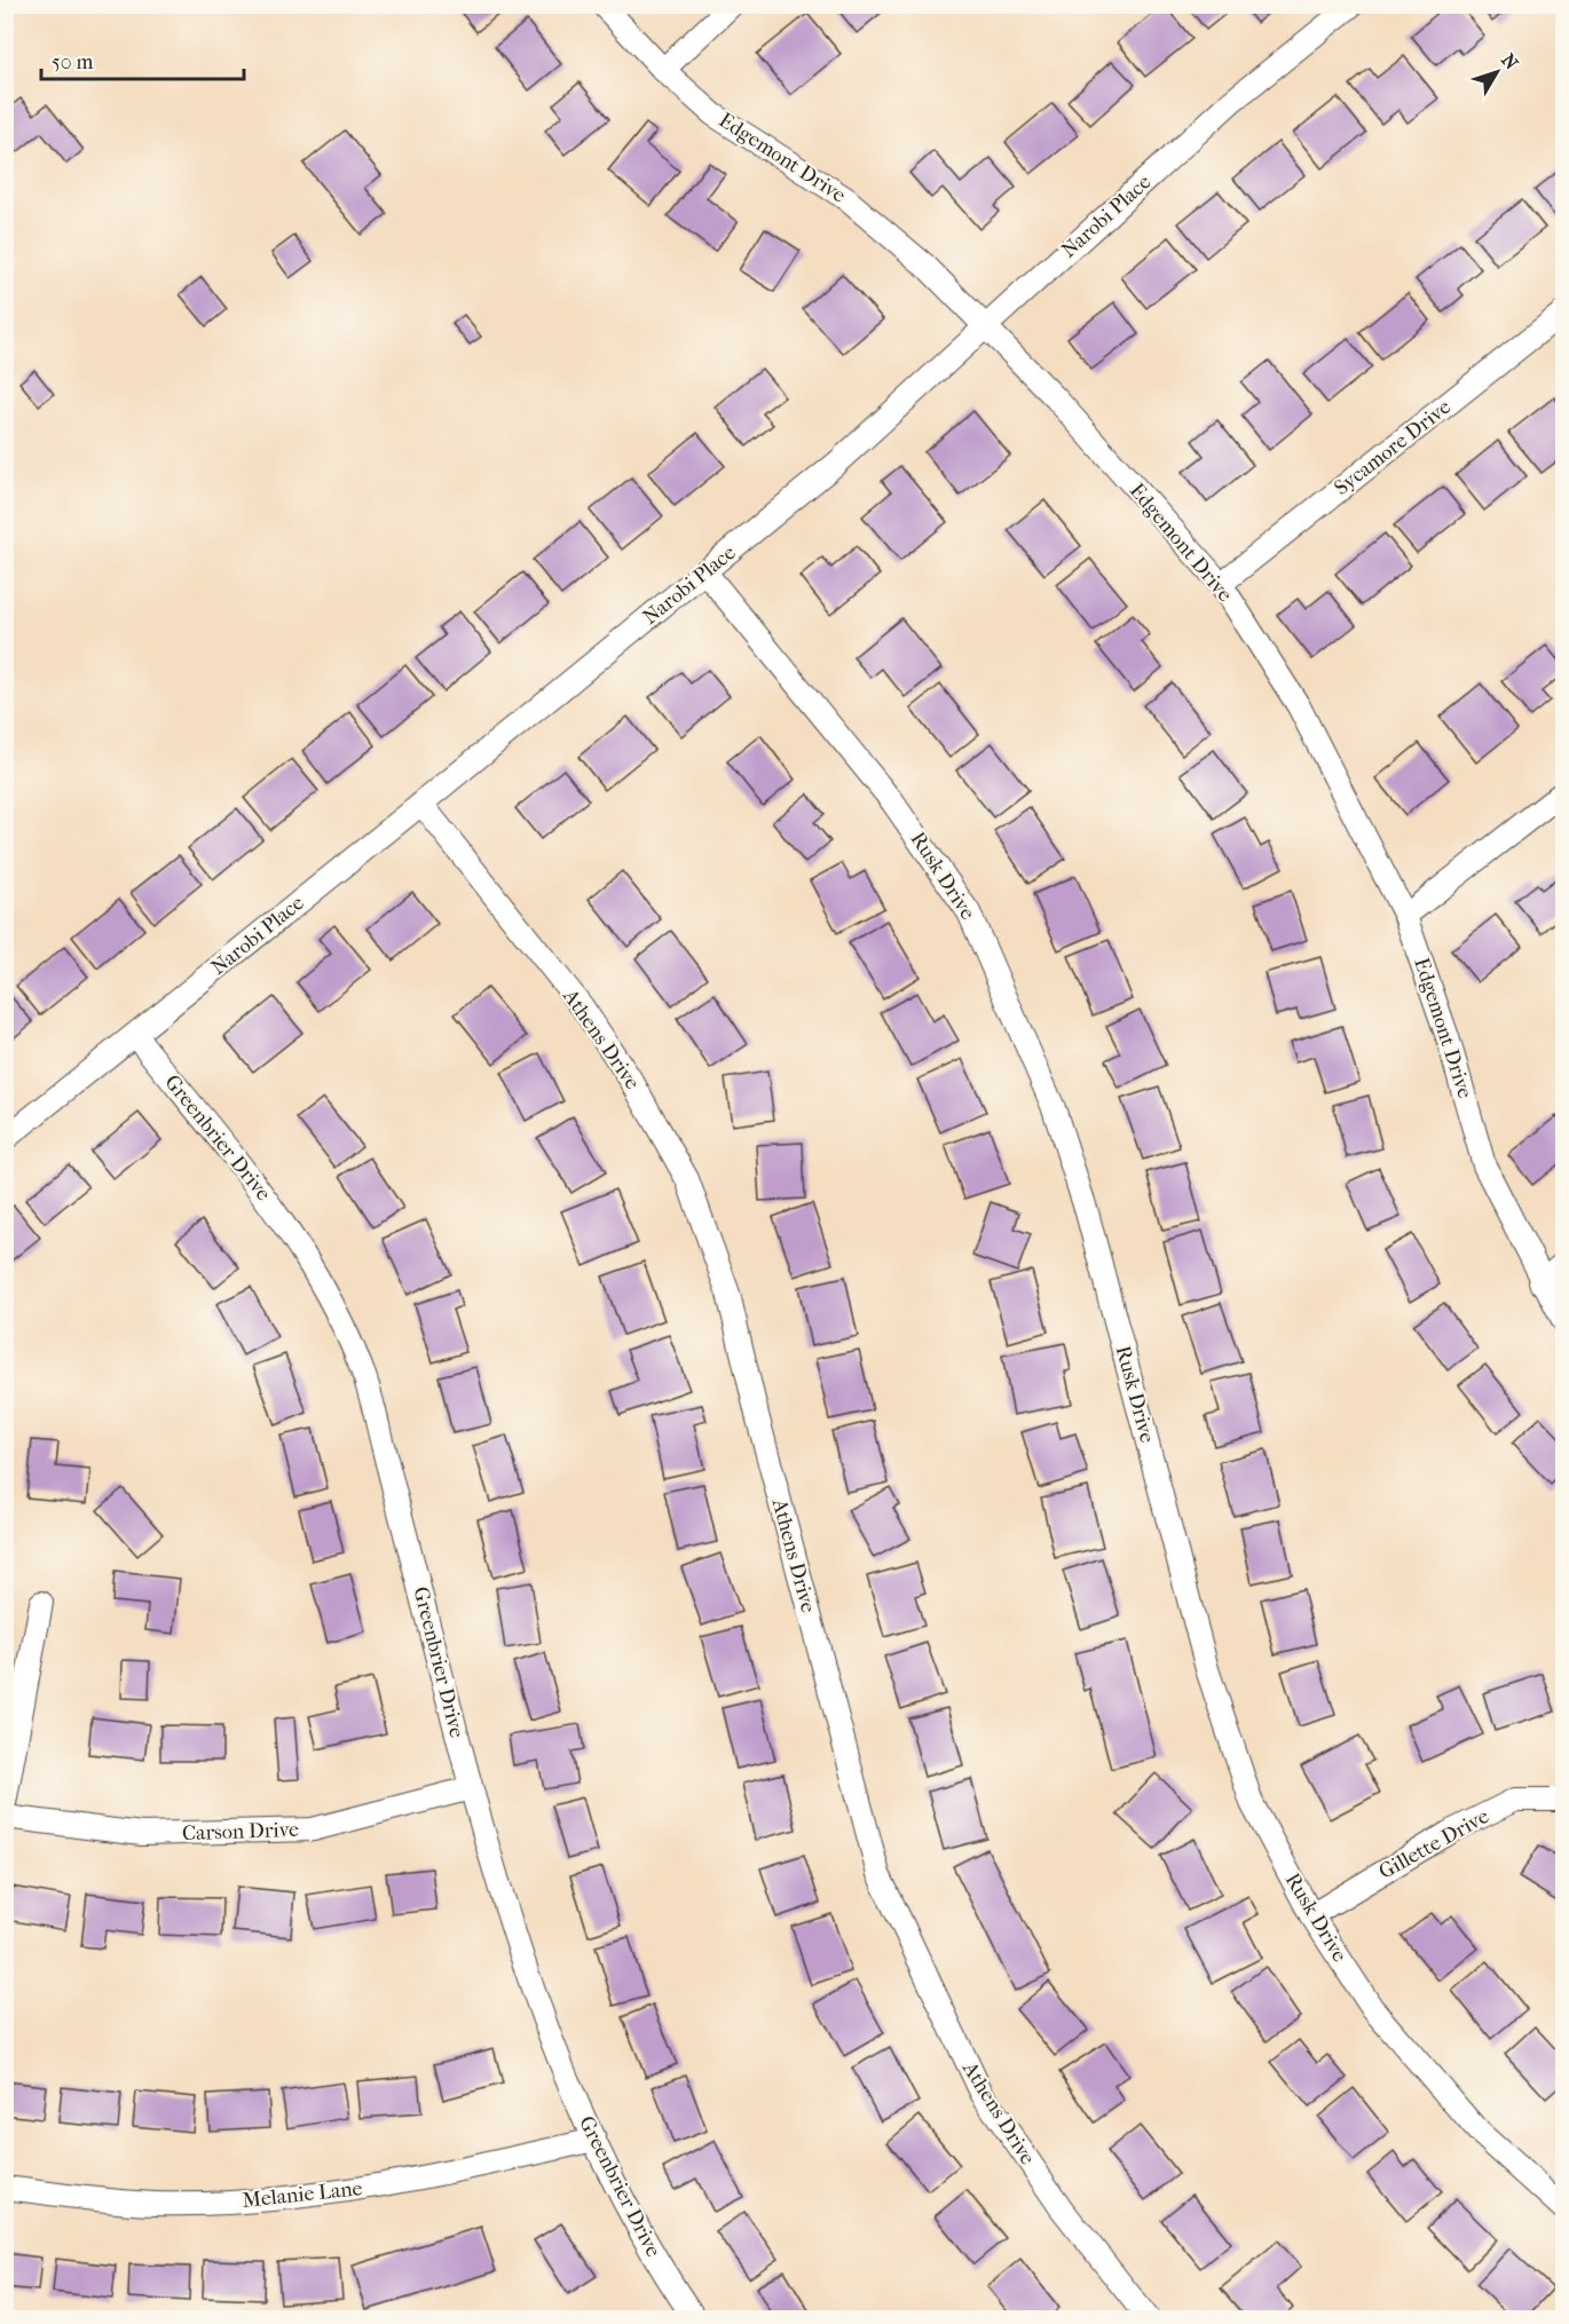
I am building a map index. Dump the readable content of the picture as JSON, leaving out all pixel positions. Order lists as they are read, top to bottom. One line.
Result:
{"streets":{"street":["Edgemont Drive","Narobi Place","Sycamore Drive","Rusk Drive","Athens Drive","Greenbrier Drive","Carson Drive","Gillette Drive","Melanie Lane"]},"crossings":[["Edgemont Drive","Narobi Place"],["Edgemont Drive","Sycamore Drive"],["Narobi Place","Rusk Drive"],["Narobi Place","Athens Drive"],["Narobi Place","Greenbrier Drive"],["Rusk Drive","Gillette Drive"],["Greenbrier Drive","Carson Drive"],["Greenbrier Drive","Melanie Lane"]],"scale_bar":"50 m","north":"top right"}
